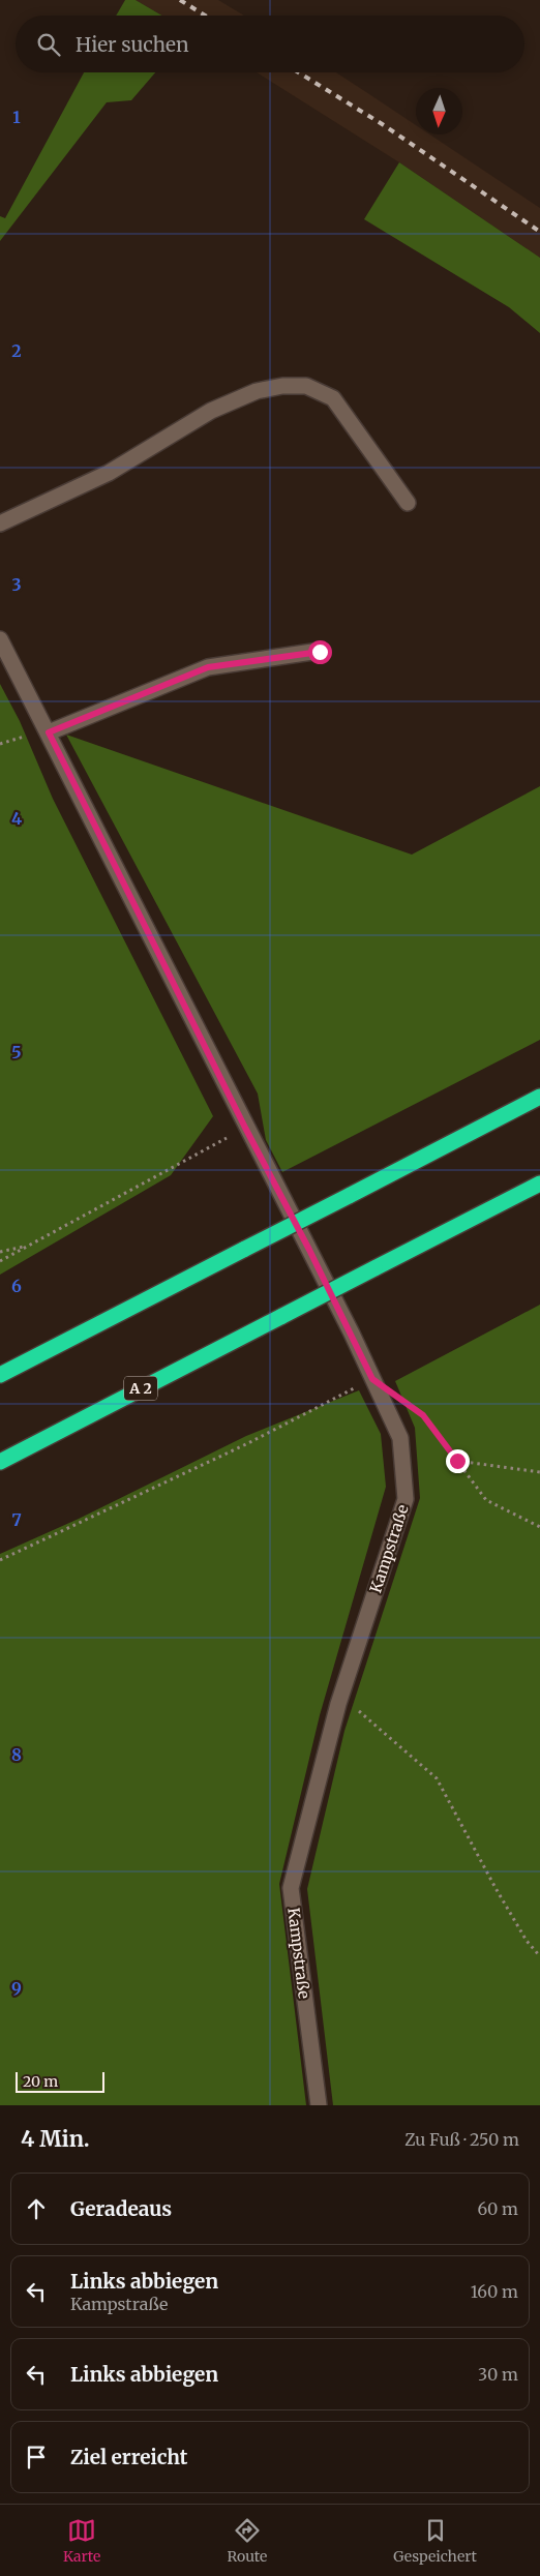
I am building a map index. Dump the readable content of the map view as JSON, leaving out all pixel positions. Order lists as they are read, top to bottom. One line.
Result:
{"streets":{"highway":["A 2"],"street":["Kampstraße"]},"scale_bar":"20 m","north":"bottom","page":{"search":"Hier suchen","scale":"20 m","heading":["4 Min.","Zu Fuß · 250 m"],"list":[["Geradeaus","60 m"],["Links abbiegen","Kampstraße","160 m"],["Links abbiegen","30 m"],"Ziel erreicht"],"nav":["Karte","Route","Gespeichert"]},"grid":{"rows":["1","2","3","4","5","6","7","8","9"]}}
